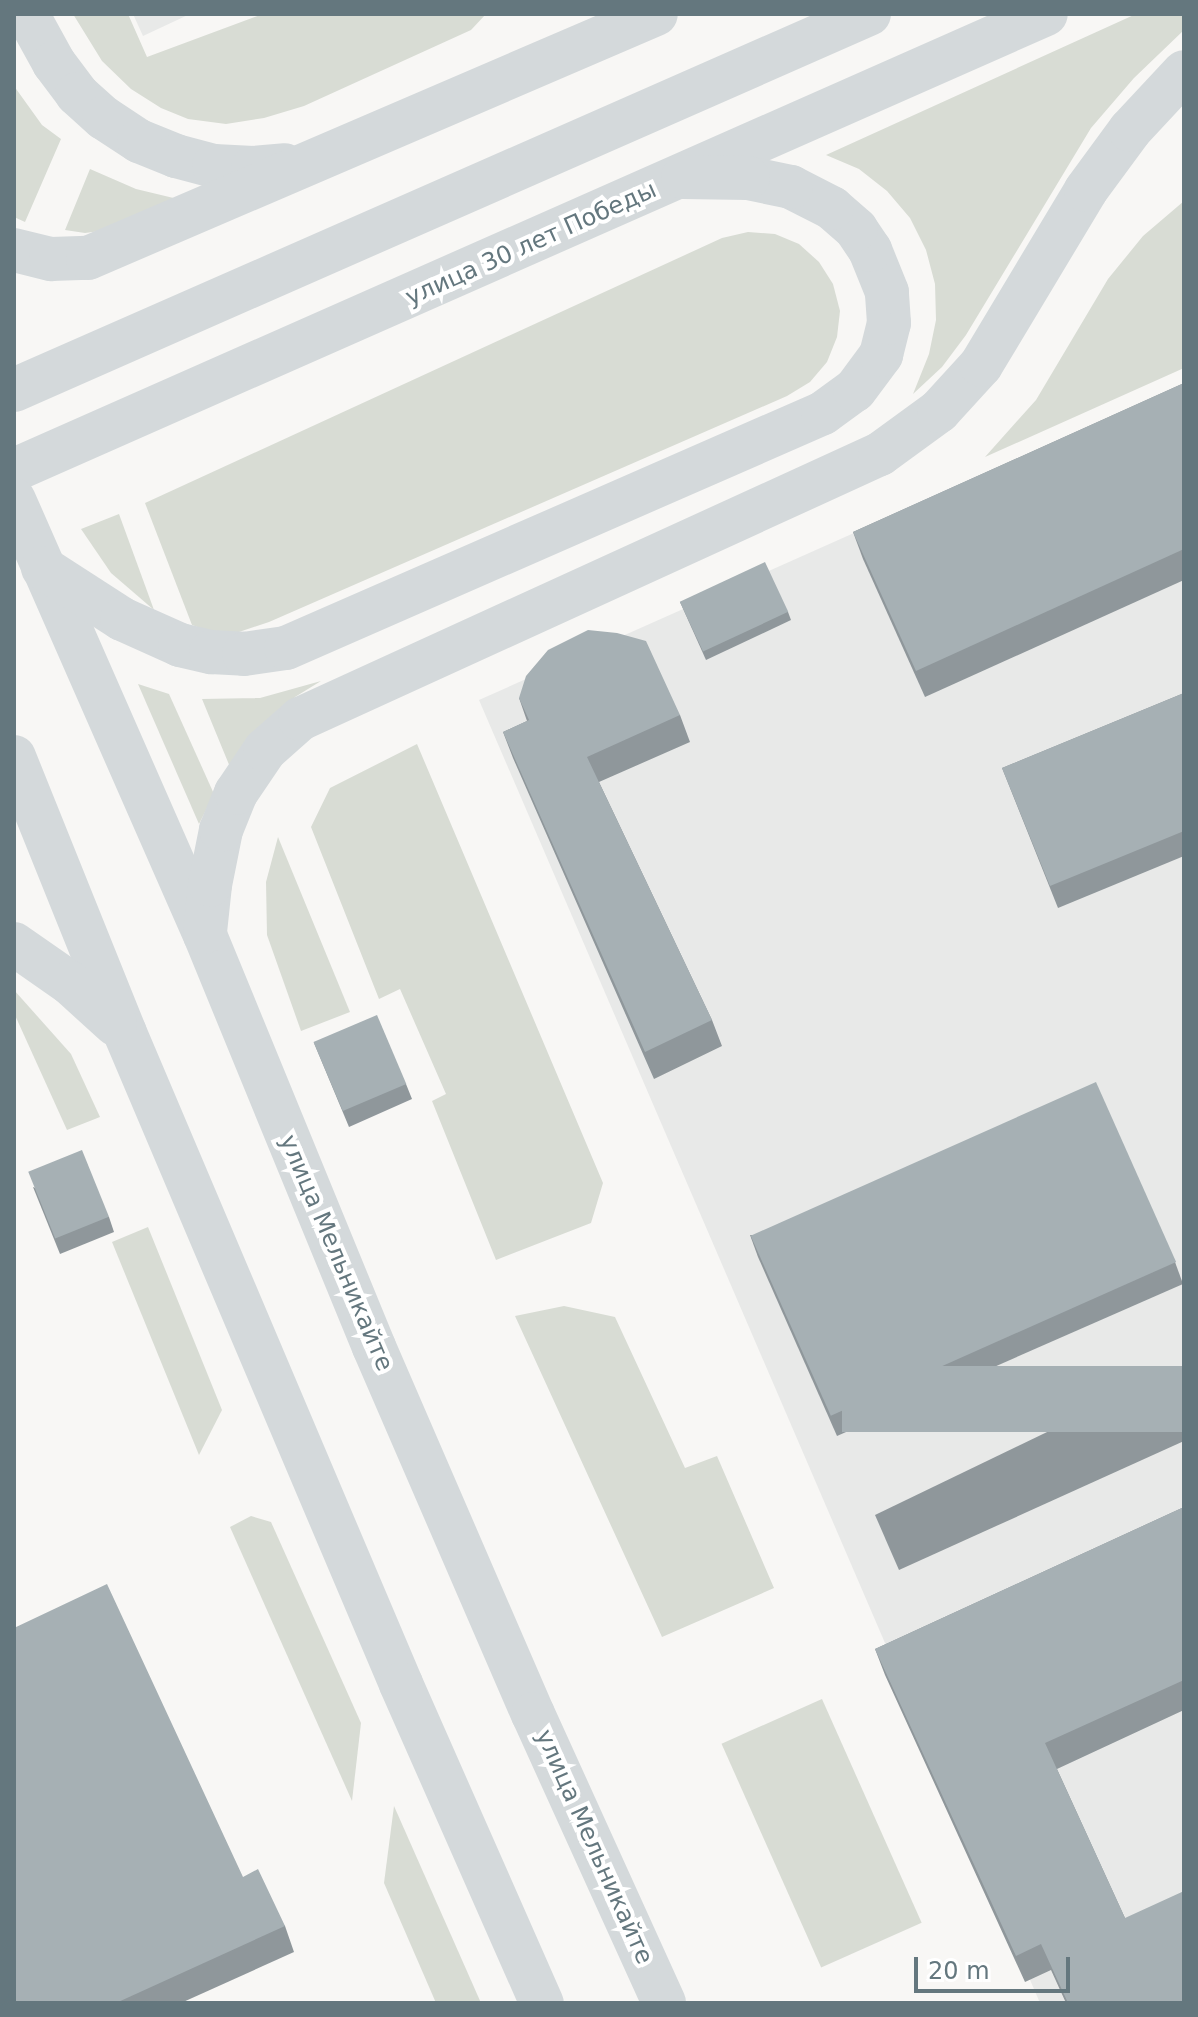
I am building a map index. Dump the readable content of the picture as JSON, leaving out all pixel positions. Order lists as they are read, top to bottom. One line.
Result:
{"streets":{"street":["улица 30 лет Победы","улица Мельникайте"]},"scale_bar":"20 m"}
